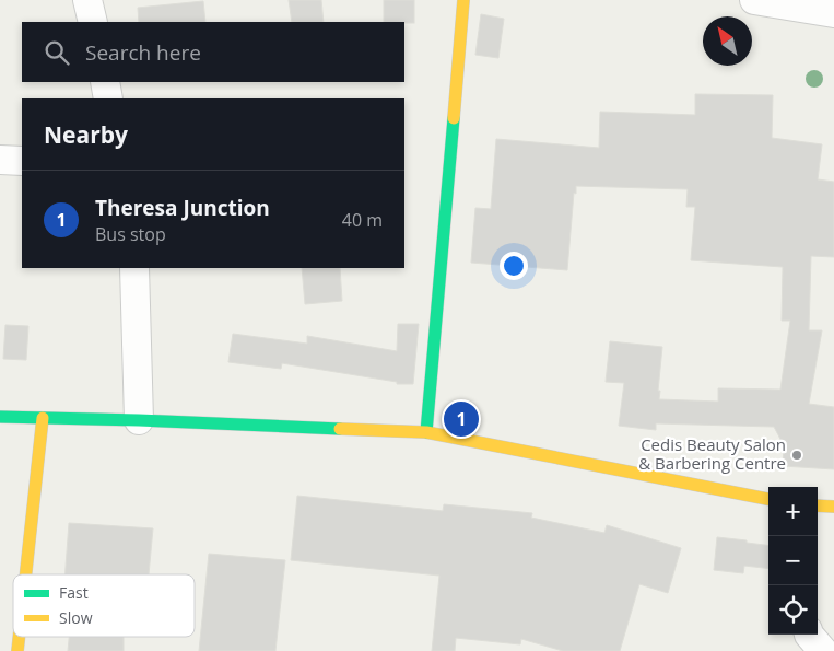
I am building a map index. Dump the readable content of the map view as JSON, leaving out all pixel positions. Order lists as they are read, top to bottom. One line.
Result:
{"places":["Cedis Beauty Salon & Barbering Centre"],"legend":["Fast","Slow"],"north":"top left","page":{"search":"Search here","heading":"Nearby","list":[{"mark":"1","name":"Theresa Junction","note":"Bus stop","value":"40 m"}],"pins":"1","map_buttons":["+","−"]}}
